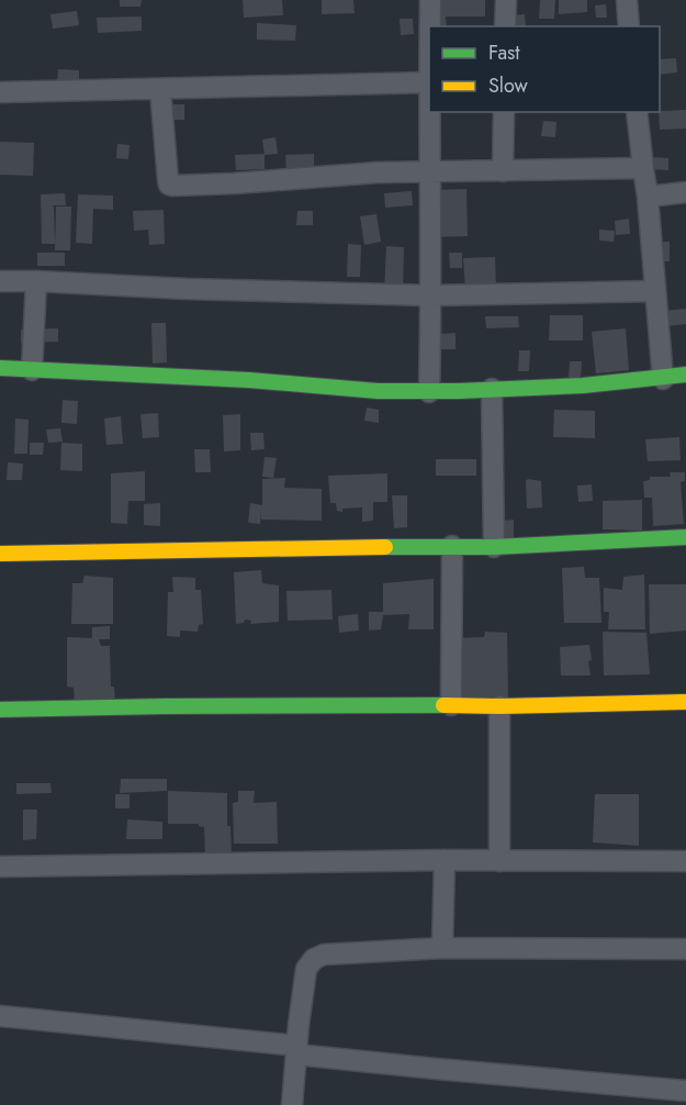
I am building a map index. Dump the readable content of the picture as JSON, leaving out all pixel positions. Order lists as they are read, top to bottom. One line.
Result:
{"legend":["Fast","Slow"]}
